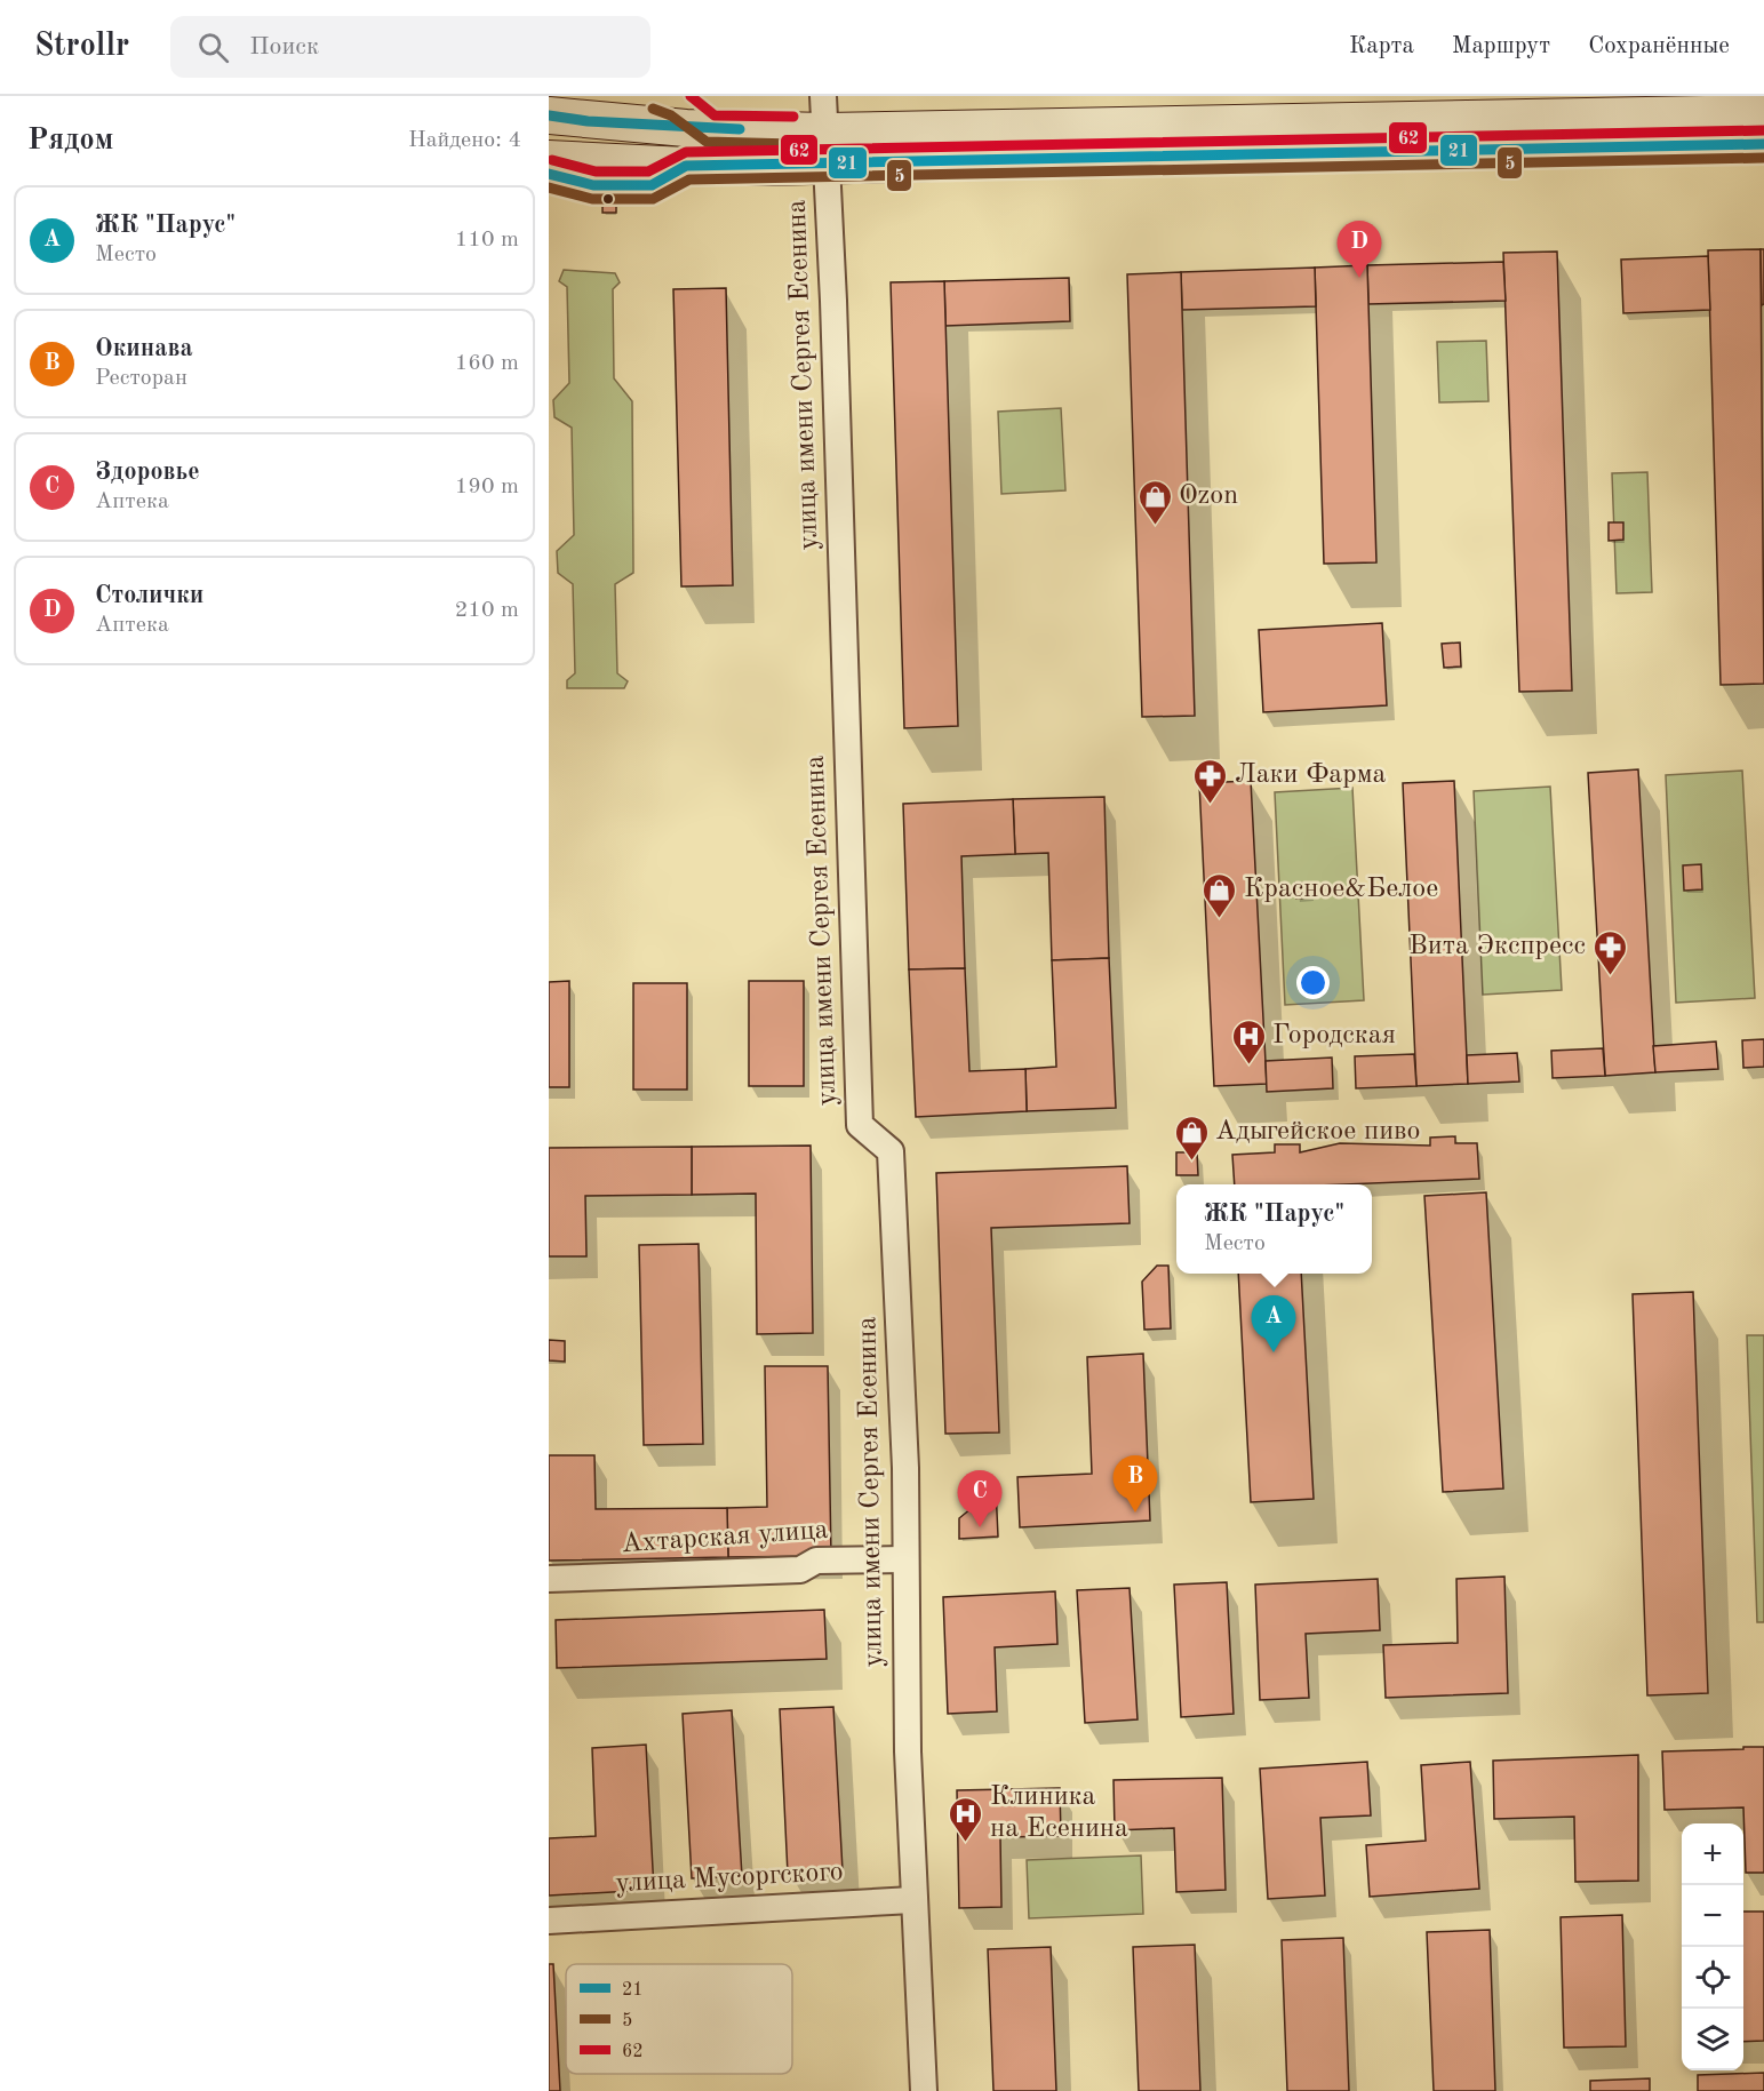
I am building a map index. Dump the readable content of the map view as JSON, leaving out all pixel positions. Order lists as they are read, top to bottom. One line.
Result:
{"streets":{"street":["улица имени Сергея Есенина","Ахтарская улица","улица Мусоргского"]},"crossings":[["улица имени Сергея Есенина","Ахтарская улица"],["улица имени Сергея Есенина","улица Мусоргского"]],"places":{"shop":["Ozon","Красное&Белое","Адыгейское пиво"],"pharmacy":["Лаки Фарма","Вита Экспресс"],"hospital":["Городская","Клиника на Есенина"]},"lines":["transit line 62","transit line 5","transit line 21"],"legend":["21","5","62"],"page":{"header":"Strollr","search":"Поиск","nav":["Карта","Маршрут","Сохранённые"],"heading":["Рядом","Найдено: 4"],"list":[{"mark":"A","name":"ЖК \"Парус\"","note":"Место","value":"110 m"},{"mark":"B","name":"Окинава","note":"Ресторан","value":"160 m"},{"mark":"C","name":"Здоровье","note":"Аптека","value":"190 m"},{"mark":"D","name":"Столички","note":"Аптека","value":"210 m"}],"pins":["D","A","B","C"],"popup":["ЖК \"Парус\"","Место"],"map_buttons":["+","−"]}}
